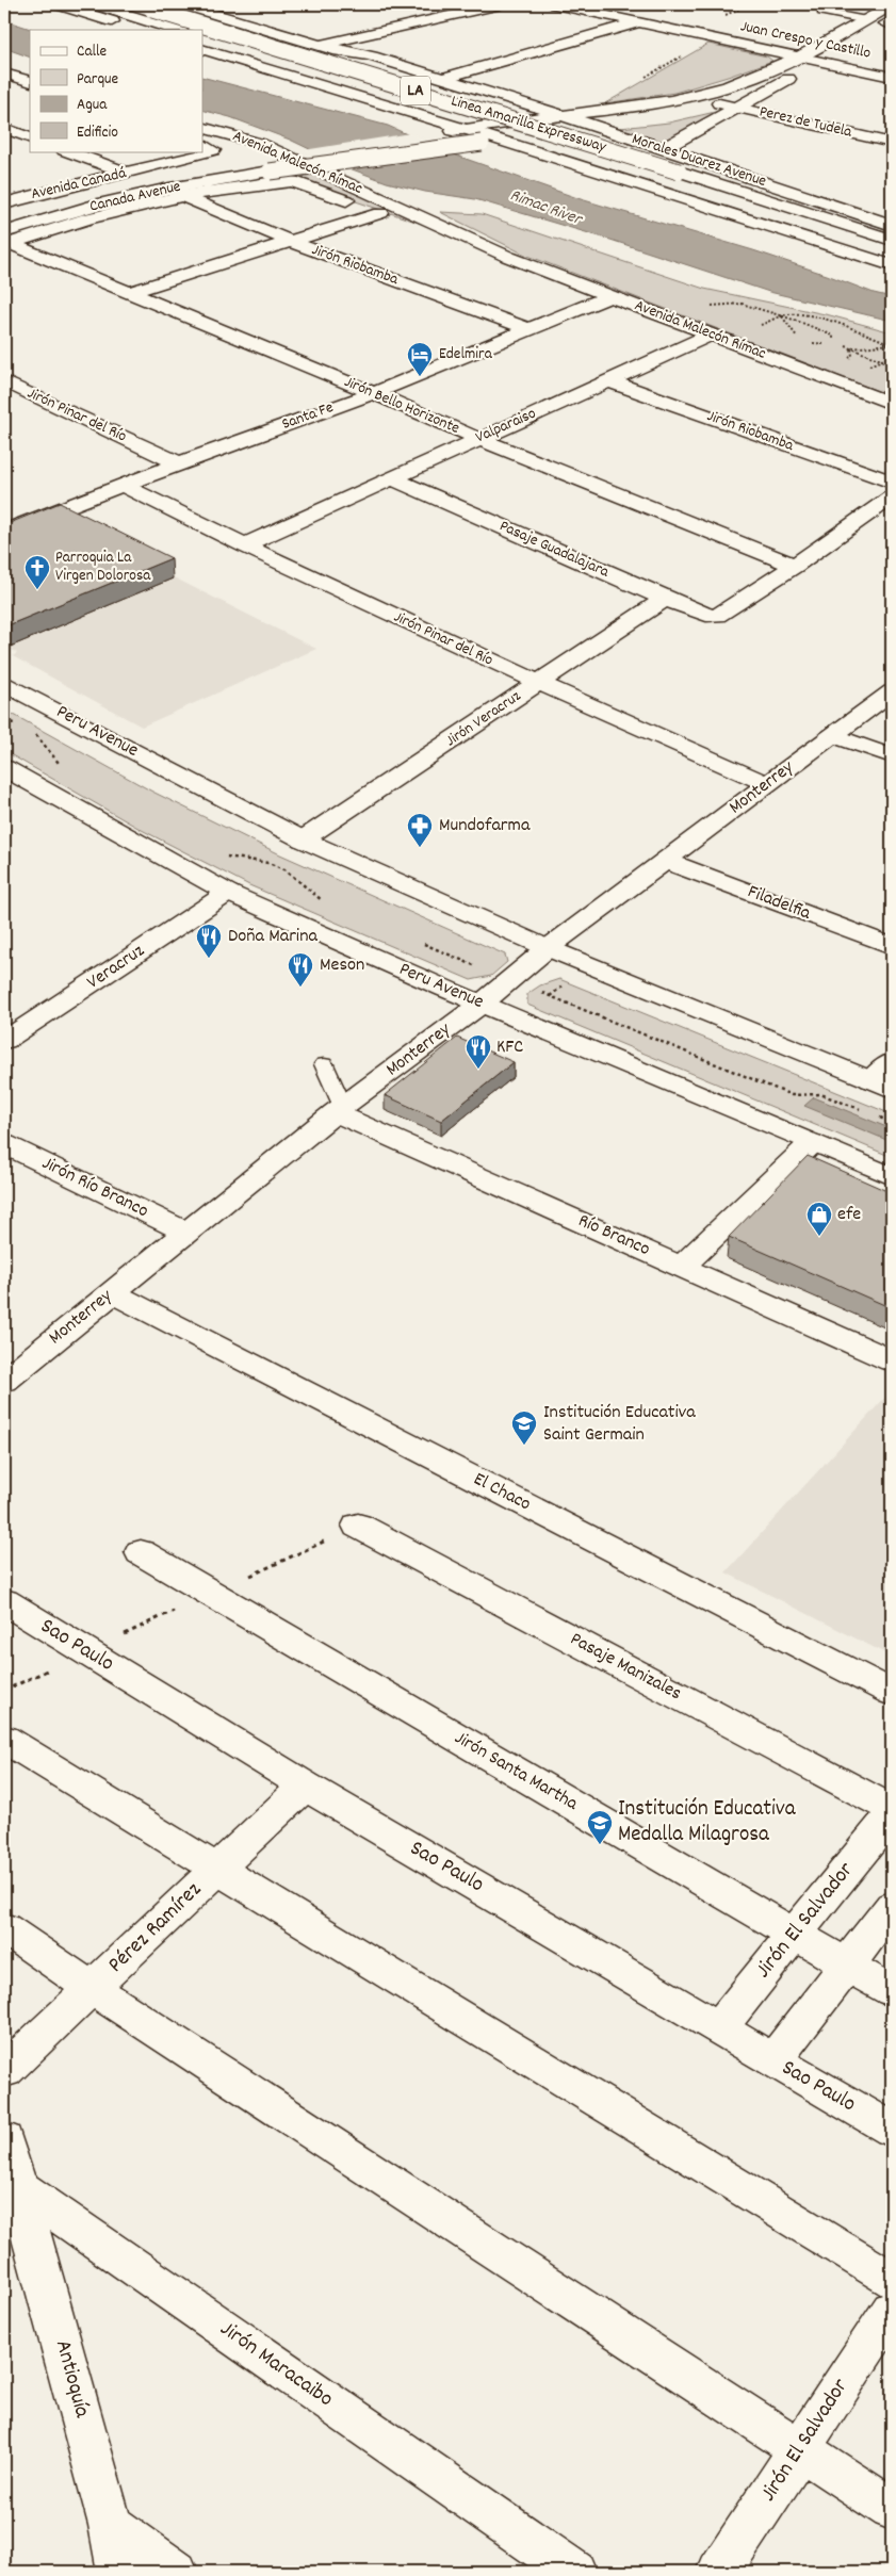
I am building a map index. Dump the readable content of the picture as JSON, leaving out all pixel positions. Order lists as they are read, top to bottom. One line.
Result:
{"streets":{"main road":["Juan Crespo y Castillo","LA","Perez de Tudela","Linea Amarilla Expressway","Morales Duarez Avenue","Avenida Malecón Rímac","Avenida Canadá","Canada Avenue","Jirón Riobamba","Jirón Bello Horizonte","Jirón Pinar del Río","Santa Fe","Valparaiso","Pasaje Guadalajara","Jirón Veracruz","Peru Avenue","Monterrey","Filadelfia","Veracruz","Jirón Río Branco","Río Branco","El Chaco","Sao Paulo","Pasaje Manizales","Jirón Santa Martha","Jirón El Salvador","Pérez Ramírez","Jirón Maracaibo","Antioquía"]},"crossings":[["Avenida Malecón Rímac","Avenida Canadá"],["Avenida Malecón Rímac","Canada Avenue"],["Avenida Malecón Rímac","Santa Fe"],["Avenida Malecón Rímac","Valparaiso"],["Avenida Canadá","Canada Avenue"],["Avenida Canadá","Jirón Riobamba"],["Avenida Canadá","Jirón Bello Horizonte"],["Canada Avenue","Jirón Bello Horizonte"],["Jirón Riobamba","Santa Fe"],["Jirón Riobamba","Valparaiso"],["Jirón Bello Horizonte","Santa Fe"],["Jirón Bello Horizonte","Valparaiso"],["Jirón Bello Horizonte","Pasaje Guadalajara"],["Jirón Pinar del Río","Santa Fe"],["Jirón Pinar del Río","Valparaiso"],["Jirón Pinar del Río","Jirón Veracruz"],["Jirón Pinar del Río","Monterrey"],["Valparaiso","Pasaje Guadalajara"],["Pasaje Guadalajara","Jirón Veracruz"],["Jirón Veracruz","Peru Avenue"],["Peru Avenue","Monterrey"],["Peru Avenue","Veracruz"],["Monterrey","Filadelfia"],["Monterrey","Jirón Río Branco"],["Monterrey","Río Branco"],["Monterrey","El Chaco"],["Sao Paulo","Jirón El Salvador"],["Sao Paulo","Pérez Ramírez"],["Jirón Santa Martha","Jirón El Salvador"],["Jirón Maracaibo","Antioquía"]],"water":["Rimac River"],"places":{"hotel":["Edelmira"],"church":["Parroquia La Virgen Dolorosa"],"pharmacy":["Mundofarma"],"restaurant":["Doña Marina","Meson","KFC"],"shop":["efe"],"school or university":["Institución Educativa Saint Germain","Institución Educativa Medalla Milagrosa"]},"legend":["Calle","Parque","Agua","Edificio"]}
